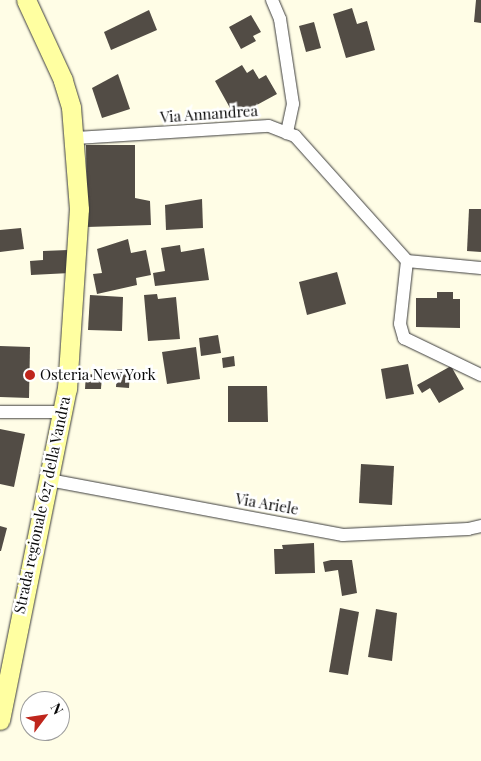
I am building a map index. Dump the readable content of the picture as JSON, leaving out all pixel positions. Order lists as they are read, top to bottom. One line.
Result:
{"streets":{"main road":["Strada regionale 627 della Vandra"],"street":["Via Annandrea","Via Ariele"]},"crossings":[["Via Annandrea","Strada regionale 627 della Vandra"],["Via Ariele","Strada regionale 627 della Vandra"]],"places":["Osteria New York"],"north":"top right"}
